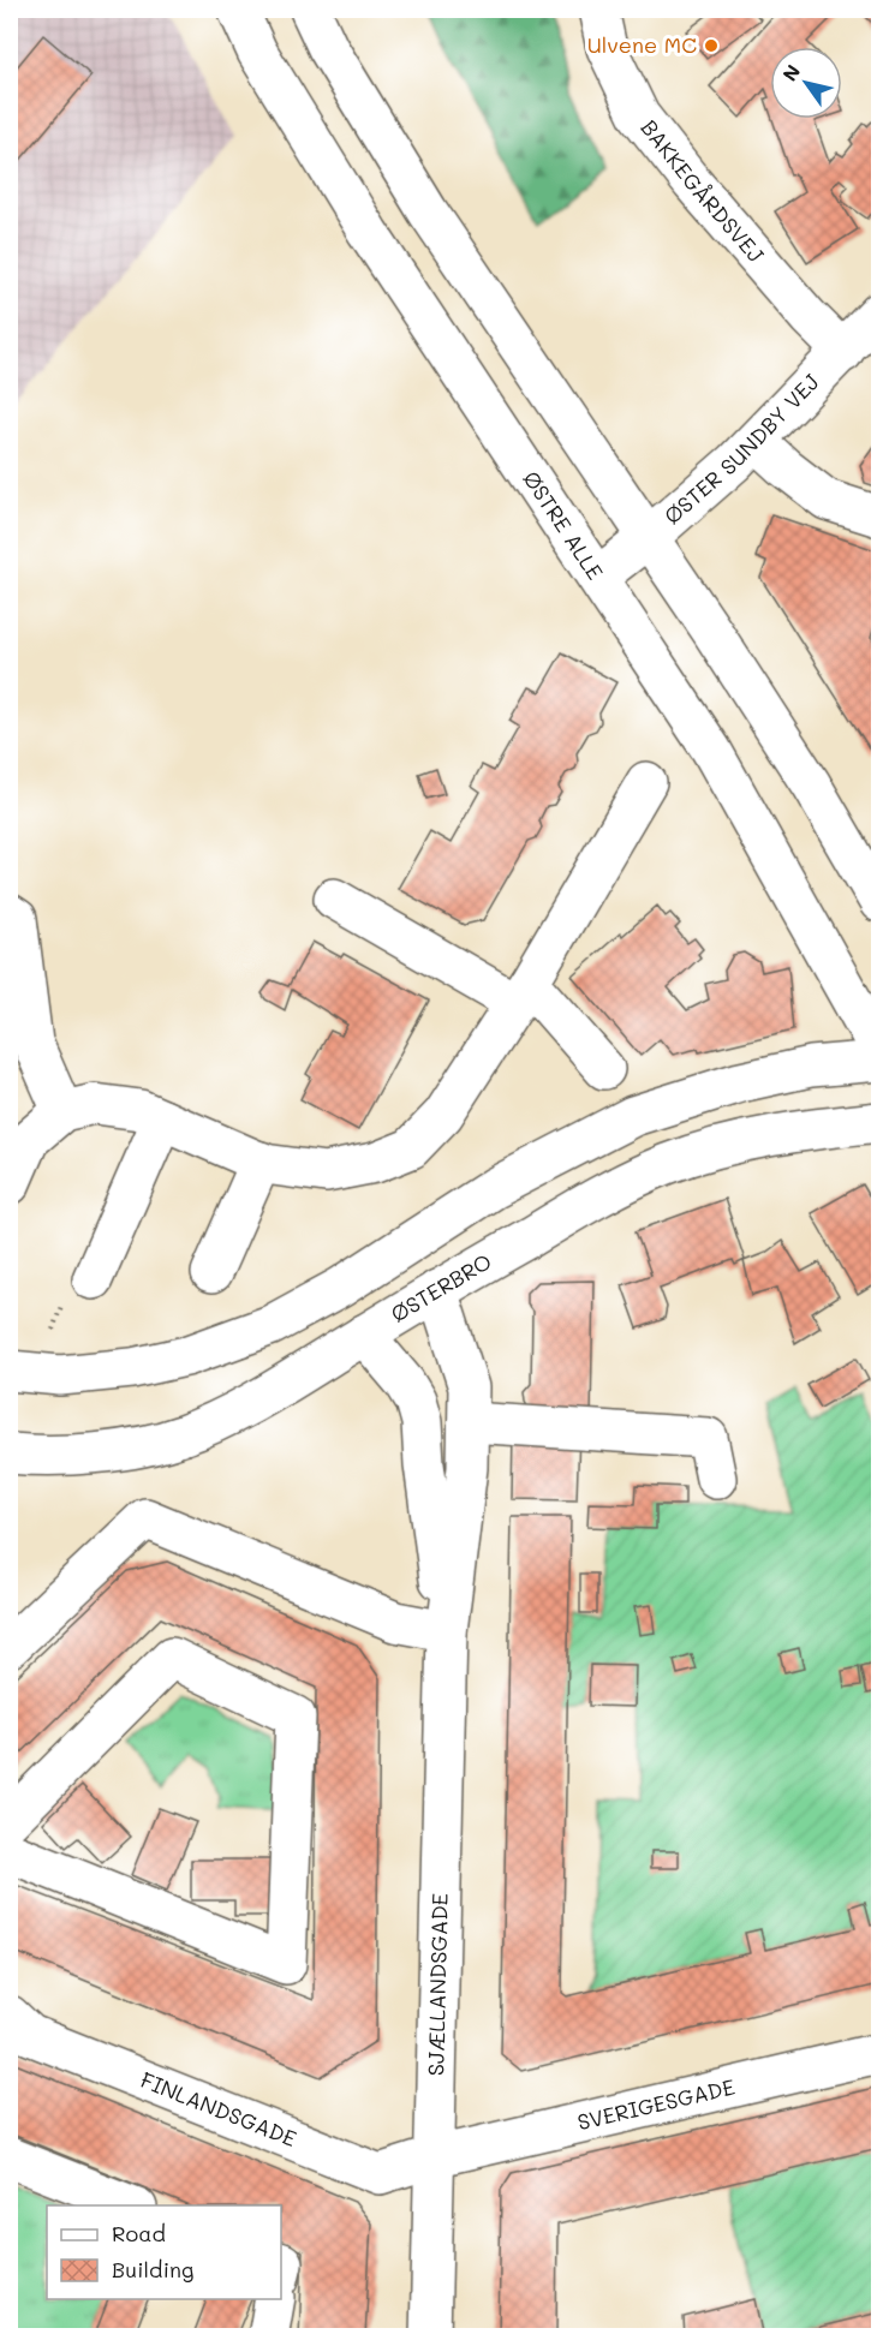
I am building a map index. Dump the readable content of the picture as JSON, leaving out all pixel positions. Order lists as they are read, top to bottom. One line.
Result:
{"streets":{"street":["BAKKEGÅRDSVEJ","ØSTER SUNDBY VEJ","ØSTRE ALLE","ØSTERBRO","SJÆLLANDSGADE","SVERIGESGADE","FINLANDSGADE"]},"crossings":[["BAKKEGÅRDSVEJ","ØSTER SUNDBY VEJ"],["ØSTER SUNDBY VEJ","ØSTRE ALLE"],["ØSTERBRO","SJÆLLANDSGADE"],["SJÆLLANDSGADE","SVERIGESGADE"],["SJÆLLANDSGADE","FINLANDSGADE"],["SVERIGESGADE","FINLANDSGADE"]],"places":["Ulvene MC"],"legend":["Road","Building"],"north":"top left"}
